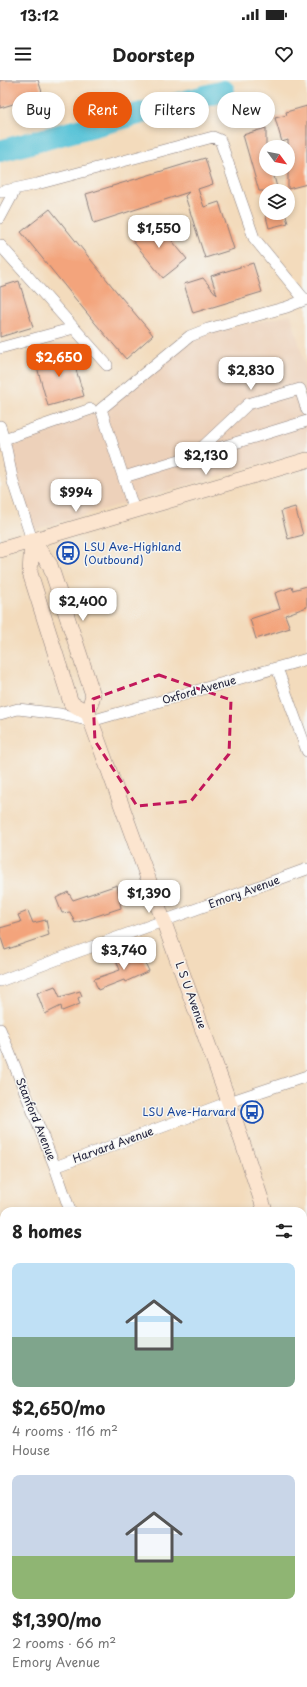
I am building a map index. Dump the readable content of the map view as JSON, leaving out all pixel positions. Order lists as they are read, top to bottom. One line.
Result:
{"streets":{"street":["Oxford Avenue","Emory Avenue","L S U Avenue","Stanford Avenue","Harvard Avenue"]},"crossings":[["Oxford Avenue","L S U Avenue"],["Emory Avenue","L S U Avenue"],["L S U Avenue","Harvard Avenue"],["Stanford Avenue","Harvard Avenue"]],"places":{"bus stop":["LSU Ave-Highland (Outbound)","LSU Ave-Harvard"]},"north":"bottom right","page":{"status":"13:12","header":"Doorstep","chip":["Buy","Rent","Filters","New"],"price":["$1,550","$2,650","$2,830","$2,130","$994","$2,400","$1,390","$3,740"],"heading":"8 homes","list":[{"name":"$2,650/mo","note":"4 rooms · 116 m² · House"},{"name":"$1,390/mo","note":"2 rooms · 66 m² · Emory Avenue"}]}}
